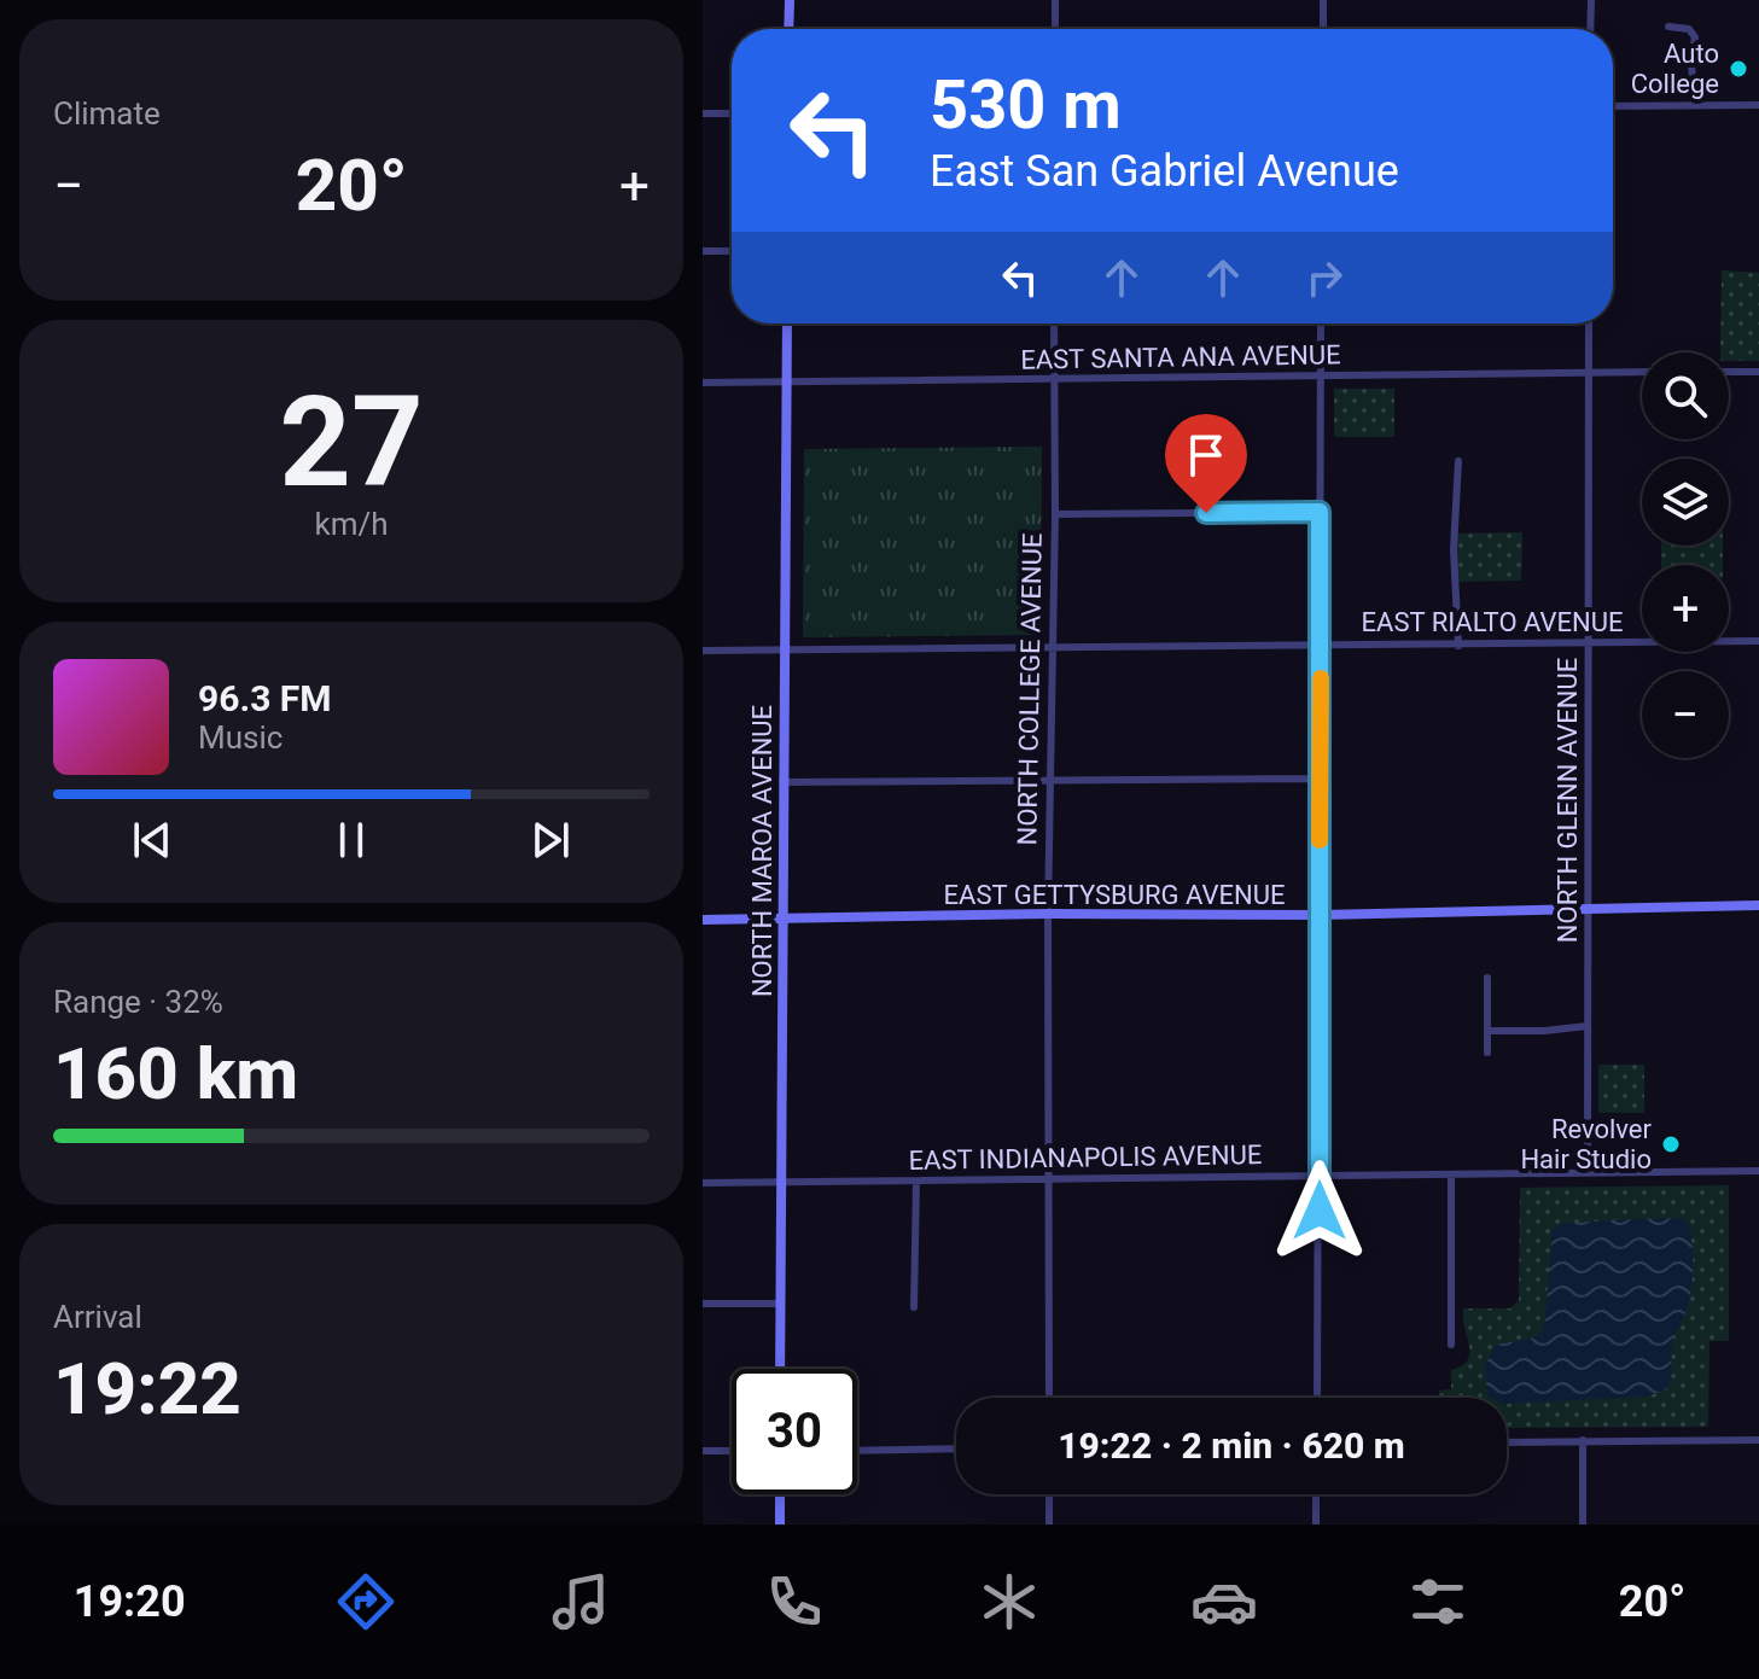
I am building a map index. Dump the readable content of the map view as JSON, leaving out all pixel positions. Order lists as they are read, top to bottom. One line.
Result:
{"streets":{"main road":["NORTH MAROA AVENUE","EAST GETTYSBURG AVENUE"],"street":["EAST SANTA ANA AVENUE","EAST RIALTO AVENUE","NORTH COLLEGE AVENUE","NORTH GLENN AVENUE","EAST INDIANAPOLIS AVENUE"]},"crossings":[["EAST SANTA ANA AVENUE","NORTH COLLEGE AVENUE"],["EAST SANTA ANA AVENUE","NORTH GLENN AVENUE"],["EAST SANTA ANA AVENUE","NORTH MAROA AVENUE"],["EAST RIALTO AVENUE","NORTH COLLEGE AVENUE"],["EAST RIALTO AVENUE","NORTH GLENN AVENUE"],["EAST RIALTO AVENUE","NORTH MAROA AVENUE"],["NORTH COLLEGE AVENUE","EAST GETTYSBURG AVENUE"],["NORTH COLLEGE AVENUE","EAST INDIANAPOLIS AVENUE"],["NORTH GLENN AVENUE","EAST GETTYSBURG AVENUE"],["NORTH GLENN AVENUE","EAST INDIANAPOLIS AVENUE"],["NORTH MAROA AVENUE","EAST GETTYSBURG AVENUE"],["NORTH MAROA AVENUE","EAST INDIANAPOLIS AVENUE"]],"places":["Auto College","Revolver Hair Studio"],"page":{"tile":["Climate",["27","km/h"],["Range · 32%","160 km"],["Arrival","19:22"]],"turn":["530 m","East San Gabriel Avenue"],"heat":["−","20°","+"],"map_buttons":["+","−"],"song":["96.3 FM","Music"],"limit":"30","trip":"19:22 · 2 min · 620 m","tabs":["19:20","20°"]}}
